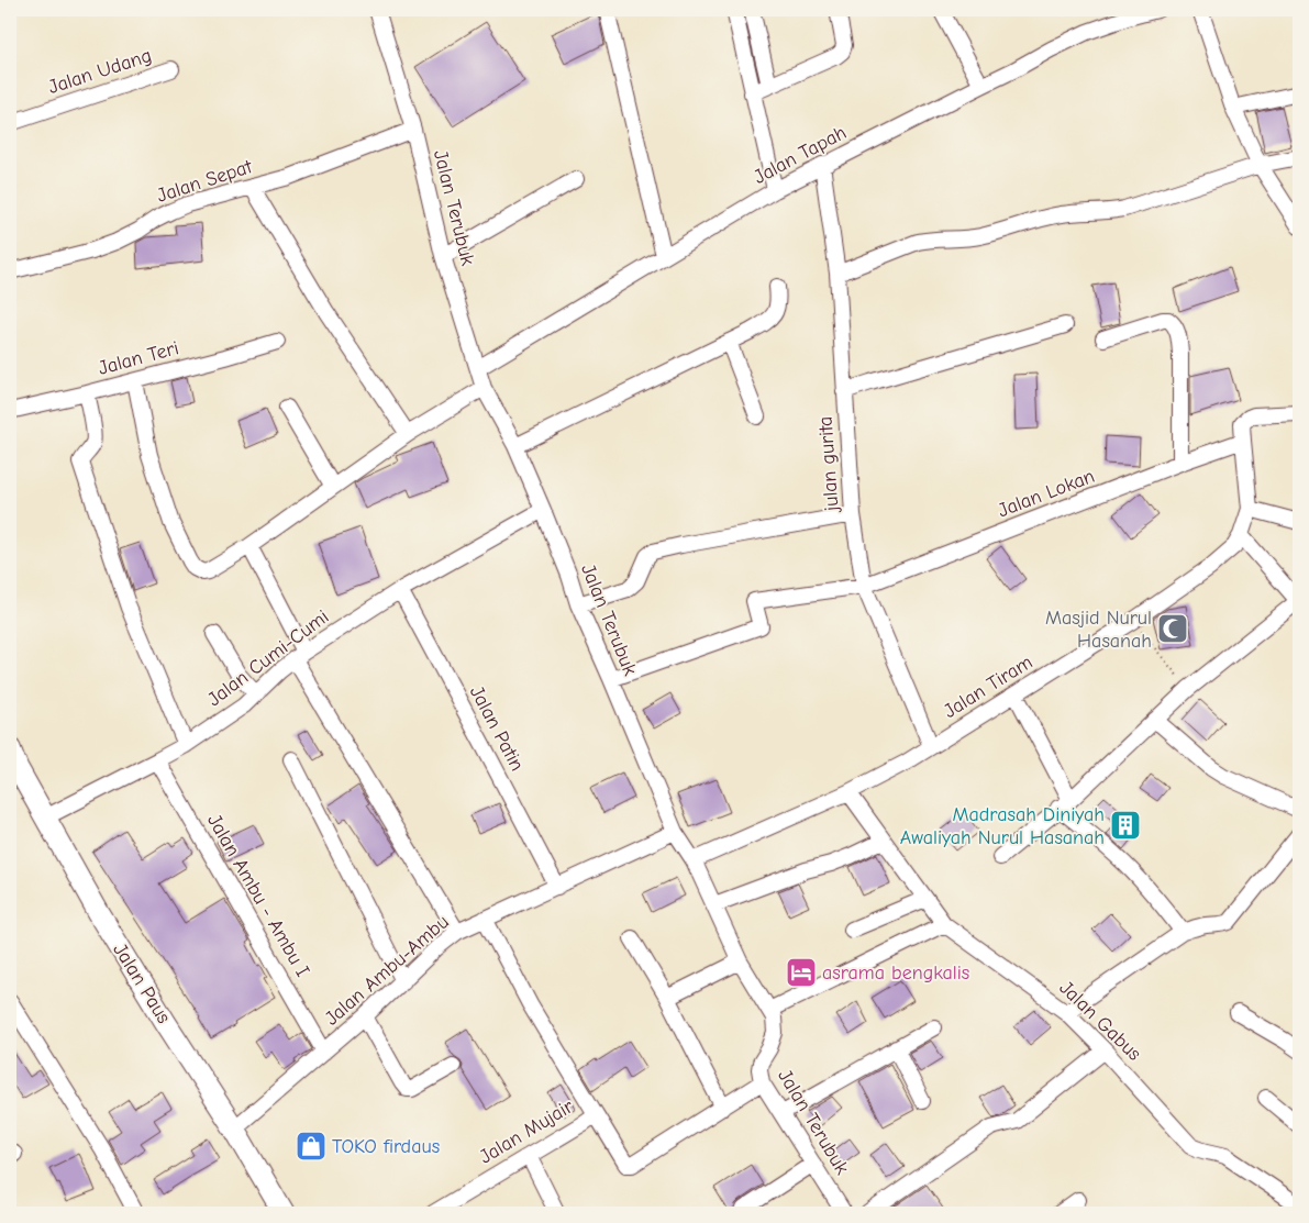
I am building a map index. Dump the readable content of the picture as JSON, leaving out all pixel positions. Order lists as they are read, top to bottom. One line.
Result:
{"streets":{"main road":["Jalan Paus"],"street":["Jalan Udang","Jalan Tapah","Jalan Sepat","Jalan Terubuk","Jalan Teri","julan gurita","Jalan Lokan","Jalan Cumi-Cumi","Jalan Tiram","Jalan Patin","Jalan Ambu - Ambu I","Jalan Ambu-Ambu","Jalan Gabus","Jalan Mujair"]},"crossings":[["Jalan Tapah","Jalan Terubuk"],["Jalan Tapah","julan gurita"],["Jalan Sepat","Jalan Terubuk"],["Jalan Terubuk","Jalan Lokan"],["Jalan Terubuk","Jalan Cumi-Cumi"],["Jalan Terubuk","Jalan Tiram"],["Jalan Terubuk","Jalan Ambu-Ambu"],["Jalan Terubuk","Jalan Mujair"],["julan gurita","Jalan Lokan"],["julan gurita","Jalan Tiram"],["Jalan Cumi-Cumi","Jalan Patin"],["Jalan Cumi-Cumi","Jalan Ambu - Ambu I"],["Jalan Cumi-Cumi","Jalan Paus"],["Jalan Tiram","Jalan Gabus"],["Jalan Patin","Jalan Ambu-Ambu"],["Jalan Ambu - Ambu I","Jalan Ambu-Ambu"],["Jalan Ambu-Ambu","Jalan Paus"]],"places":{"mosque":["Masjid Nurul Hasanah"],"building":["Madrasah Diniyah Awaliyah Nurul Hasanah"],"hotel":["asrama bengkalis"],"shop":["TOKO firdaus"]}}
